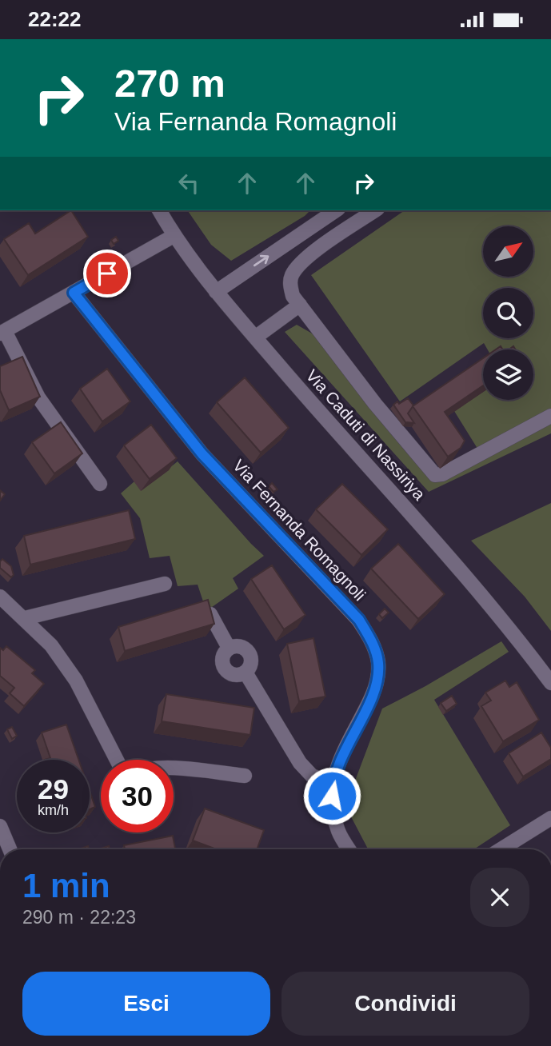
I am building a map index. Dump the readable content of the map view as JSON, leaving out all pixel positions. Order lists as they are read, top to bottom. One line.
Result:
{"streets":{"street":["Via Caduti di Nassiriya","Via Fernanda Romagnoli"]},"north":"top right","page":{"status":"22:22","turn":["270 m","Via Fernanda Romagnoli"],"speed":"29 km/h","limit":"30","heading":["1 min","290 m · 22:23"],"buttons":["Esci","Condividi"]}}
